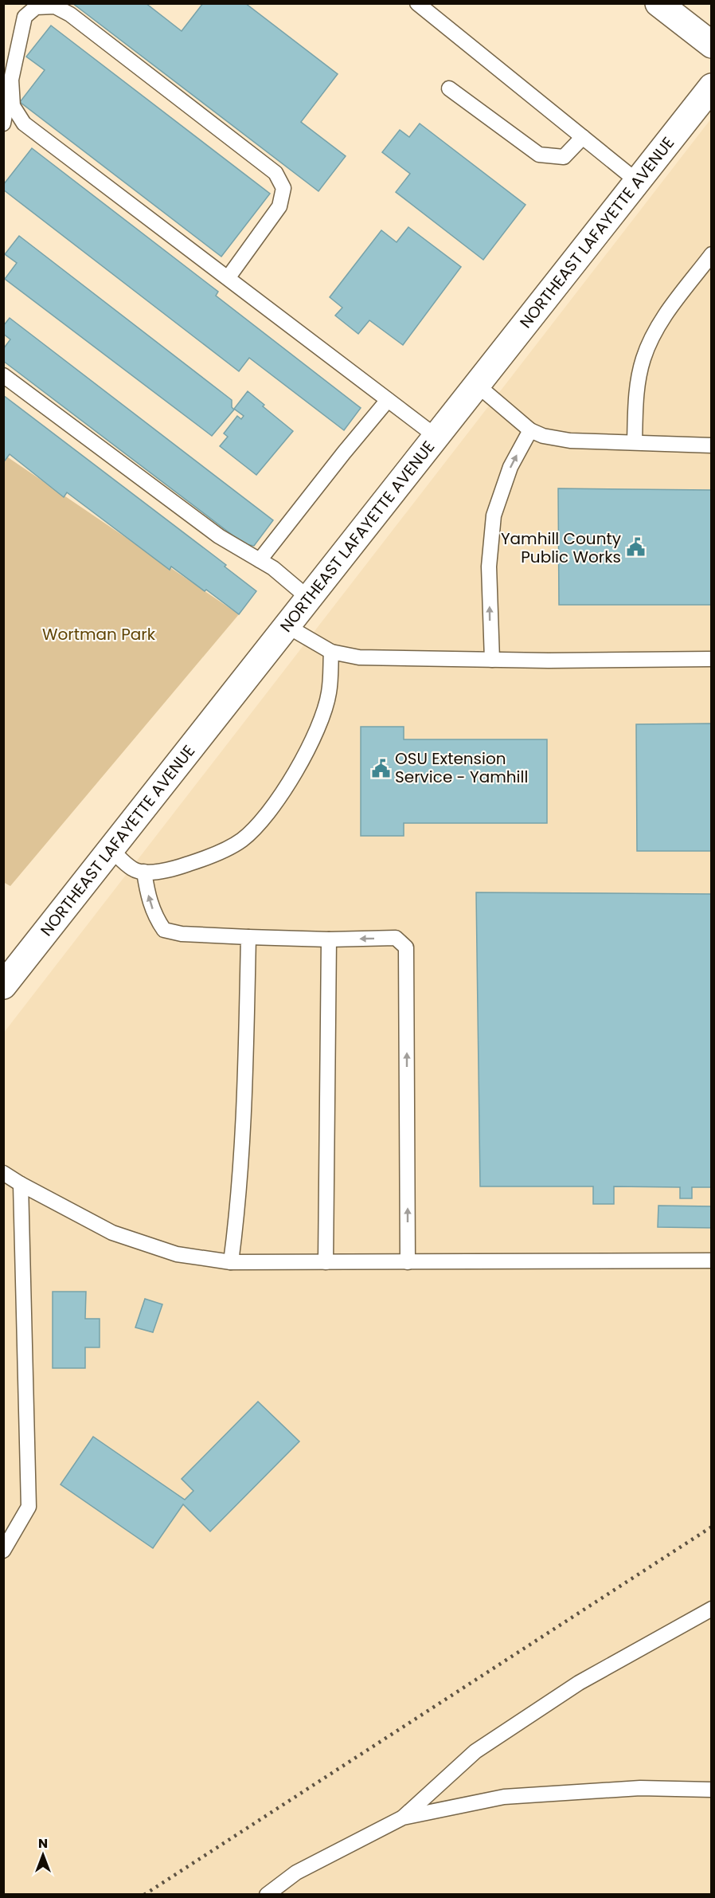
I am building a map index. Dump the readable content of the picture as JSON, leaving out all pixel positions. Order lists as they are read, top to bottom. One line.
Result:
{"streets":{"main road":["NORTHEAST LAFAYETTE AVENUE"]},"parks":["Wortman Park"],"places":{"public building":["Yamhill County Public Works","OSU Extension Service - Yamhill"]},"north":"top"}
